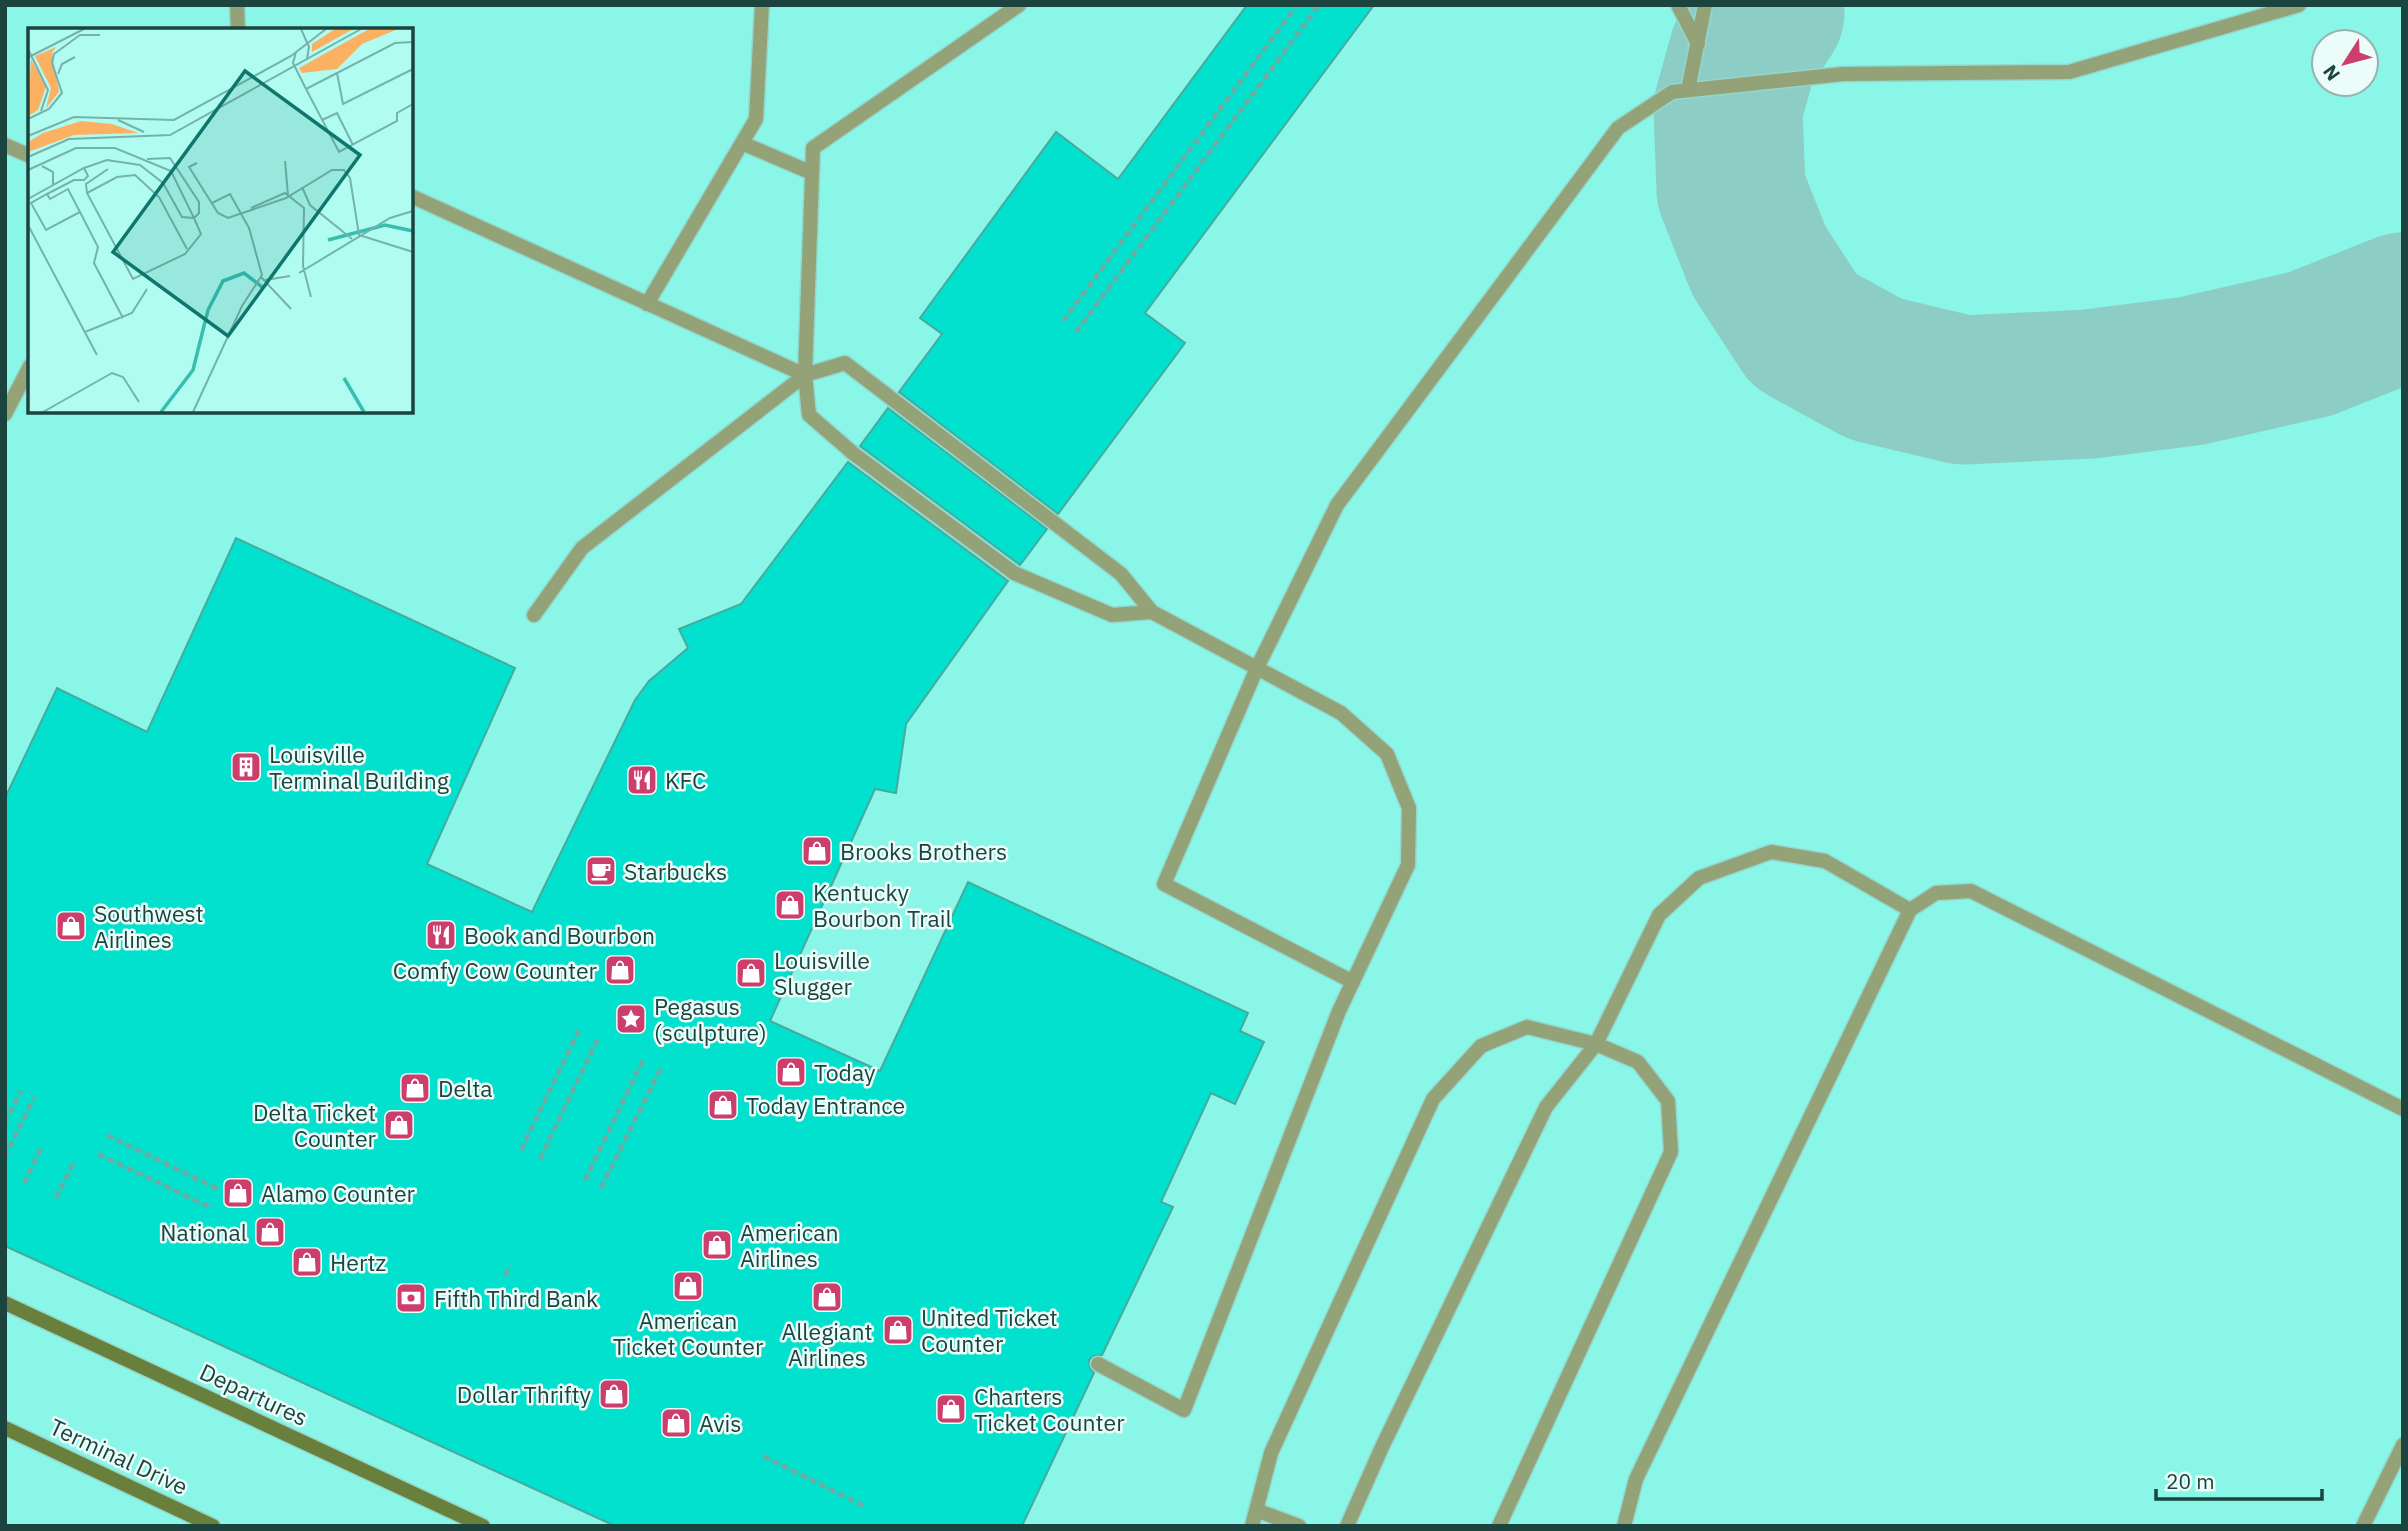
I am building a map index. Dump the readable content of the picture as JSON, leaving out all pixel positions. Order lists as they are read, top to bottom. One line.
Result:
{"streets":{"main road":["Departures","Terminal Drive"]},"places":{"building":["Louisville Terminal Building"],"restaurant":["KFC","Book and Bourbon"],"shop":["Brooks Brothers","Kentucky Bourbon Trail","Southwest Airlines","Comfy Cow Counter","Louisville Slugger","Today","Delta","Today Entrance","Delta Ticket Counter","Alamo Counter","National","American Airlines","Hertz","American Ticket Counter","Allegiant Airlines","United Ticket Counter","Dollar Thrifty","Charters Ticket Counter","Avis"],"cafe":["Starbucks"],"place":["Pegasus (sculpture)"],"bank":["Fifth Third Bank"]},"scale_bar":"20 m","north":"bottom left"}
